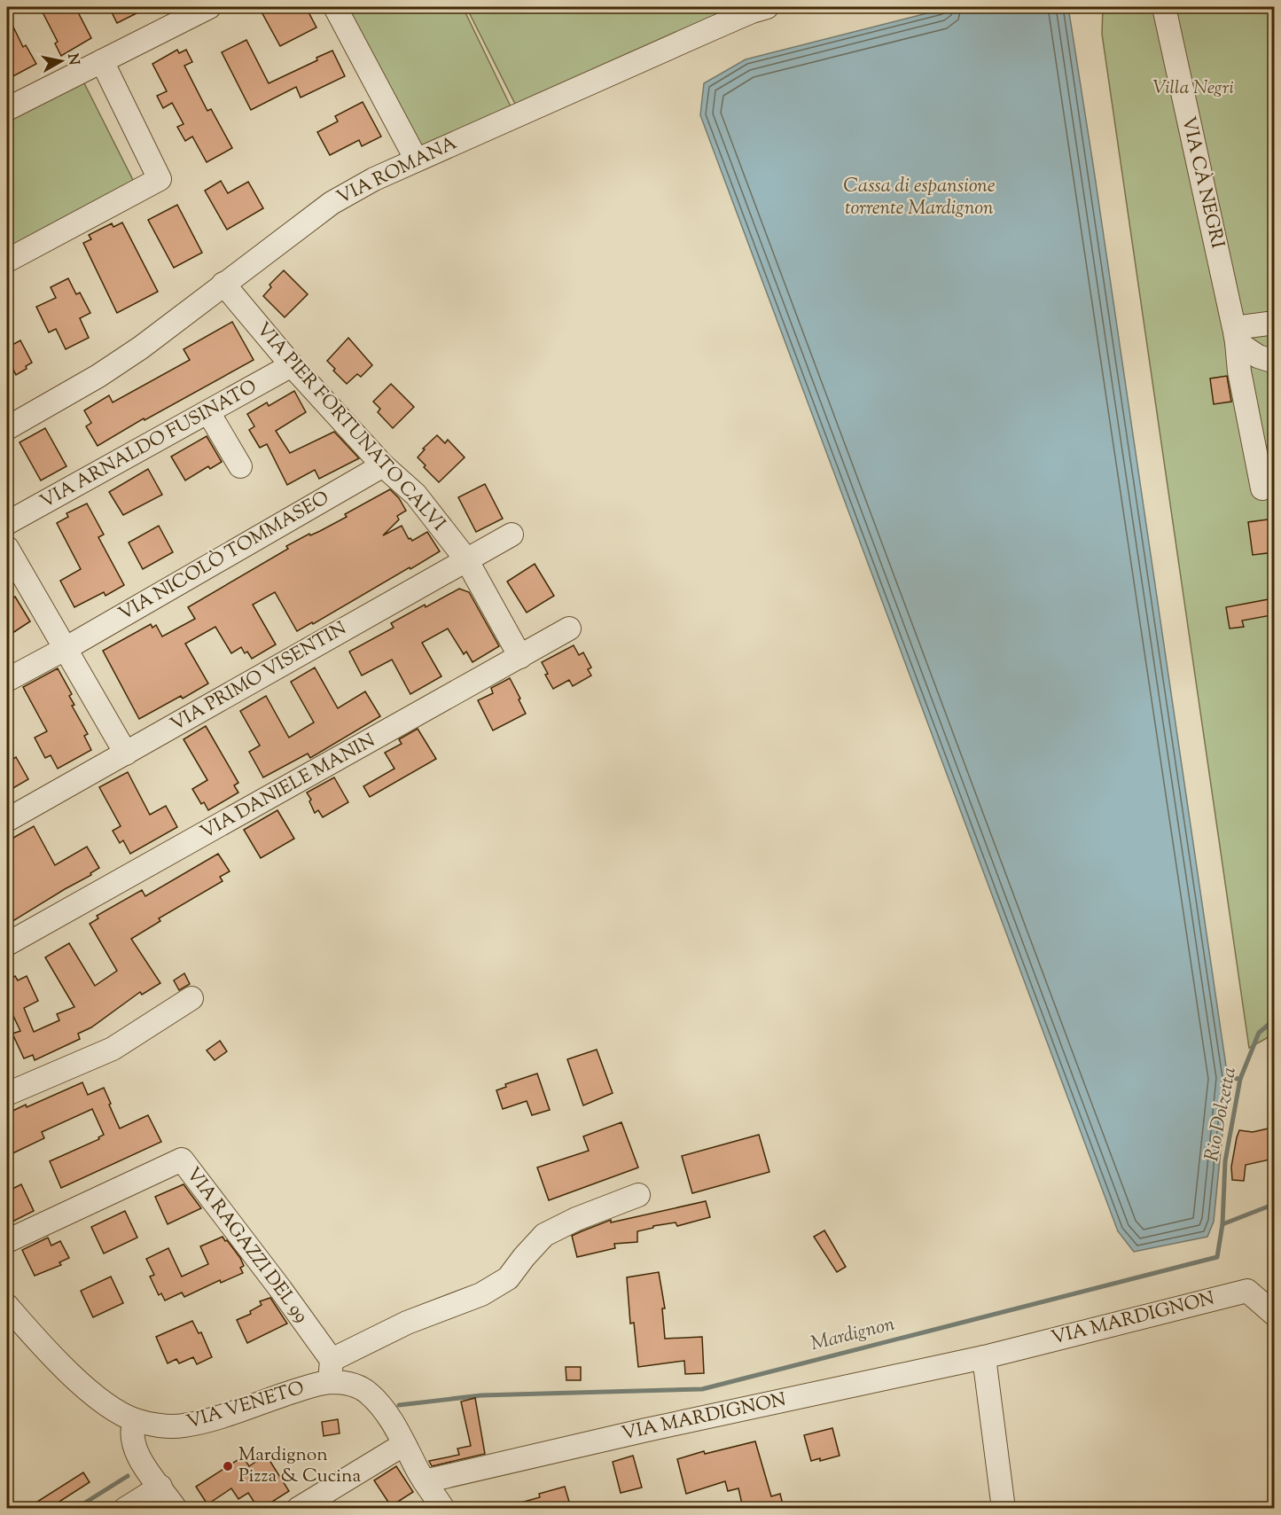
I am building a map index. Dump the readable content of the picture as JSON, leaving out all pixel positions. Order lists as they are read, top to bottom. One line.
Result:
{"streets":{"street":["VIA ROMANA","VIA CÀ NEGRI","VIA PIER FORTUNATO CALVI","VIA ARNALDO FUSINATO","VIA NICOLÒ TOMMASEO","VIA PRIMO VISENTIN","VIA DANIELE MANIN","VIA RAGAZZI DEL 99","VIA MARDIGNON","VIA VENETO"]},"crossings":[["VIA ROMANA","VIA PIER FORTUNATO CALVI"],["VIA PIER FORTUNATO CALVI","VIA ARNALDO FUSINATO"],["VIA PIER FORTUNATO CALVI","VIA NICOLÒ TOMMASEO"],["VIA PIER FORTUNATO CALVI","VIA PRIMO VISENTIN"],["VIA PIER FORTUNATO CALVI","VIA DANIELE MANIN"]],"water":["Cassa di espansione torrente Mardignon","Rio Dolzetta","Mardignon"],"parks":["Villa Negri"],"places":["Mardignon Pizza & Cucina"],"north":"right"}
